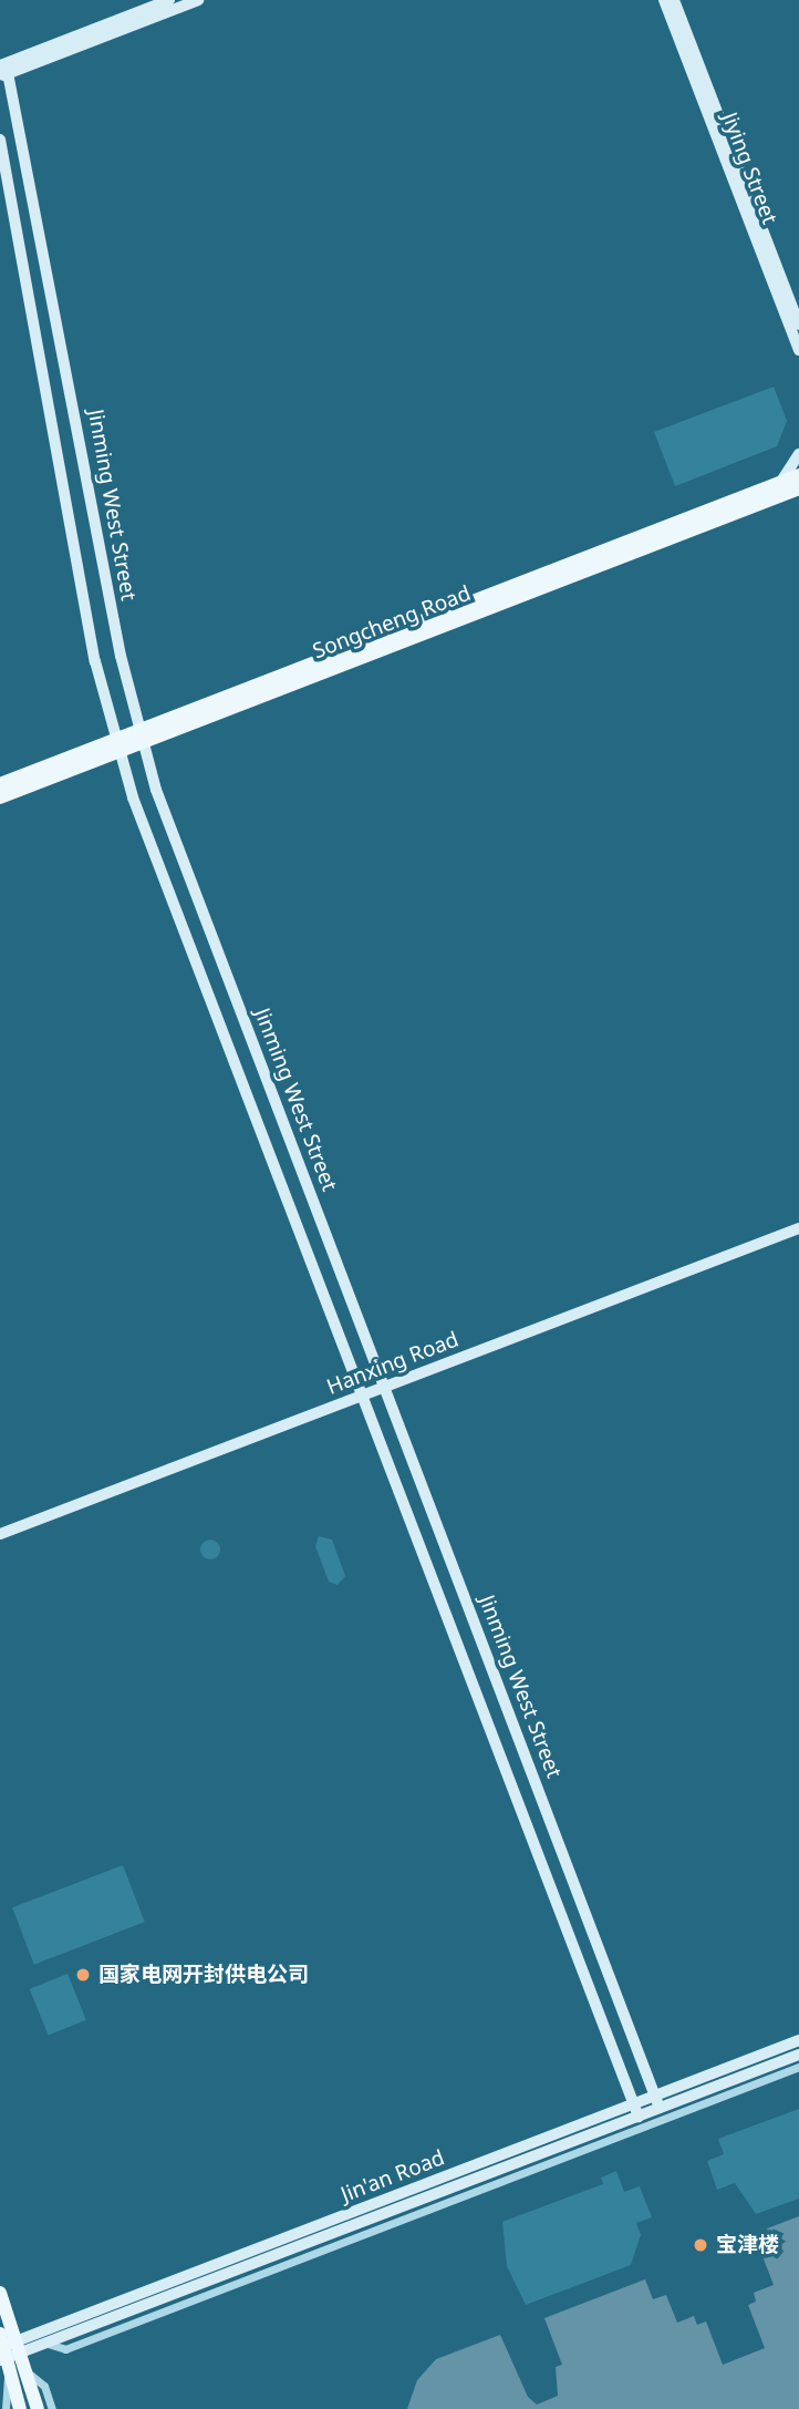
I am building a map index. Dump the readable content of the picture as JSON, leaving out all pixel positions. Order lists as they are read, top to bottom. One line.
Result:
{"streets":{"main road":["Songcheng Road"],"street":["Jiying Street","Jinming West Street","Hanxing Road","Jin'an Road"]},"crossings":[["Jinming West Street","Songcheng Road"],["Jinming West Street","Hanxing Road"],["Jinming West Street","Jin'an Road"]],"places":["国家电网开封供电公司","宝津楼"]}
